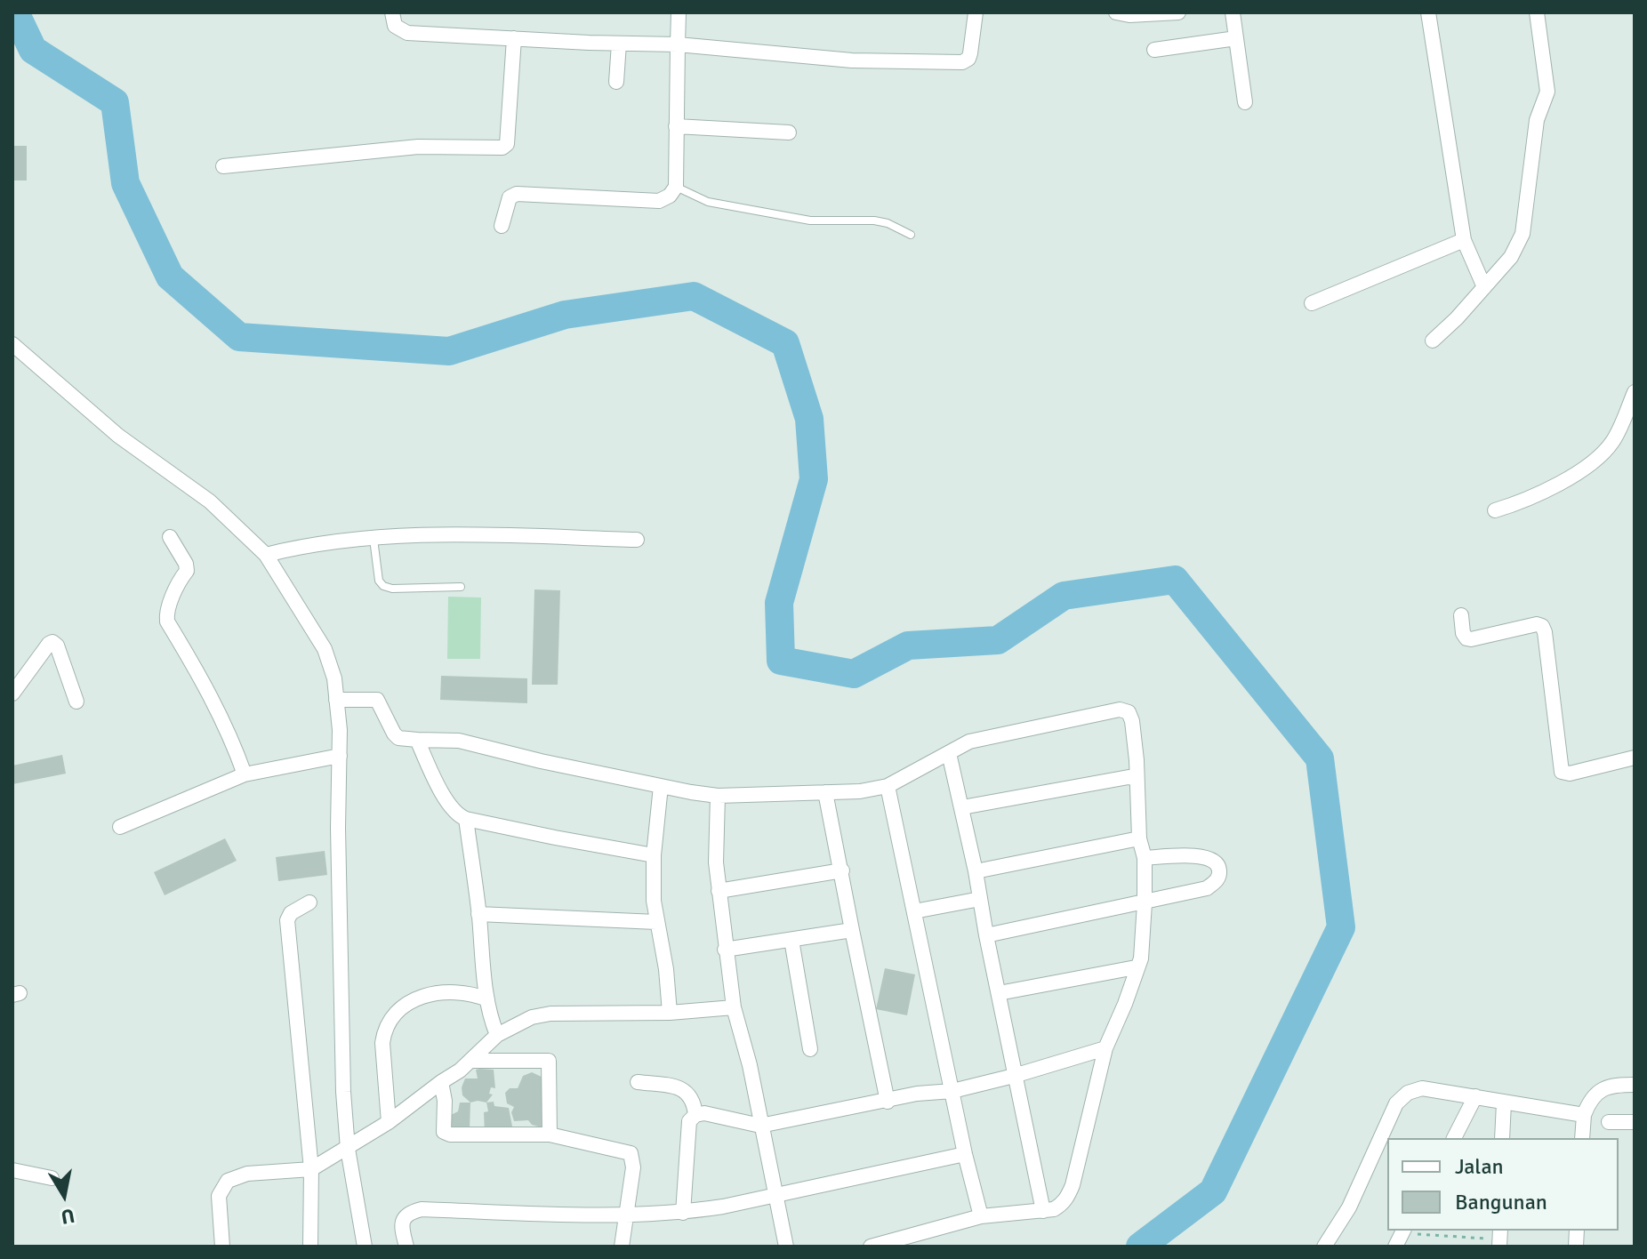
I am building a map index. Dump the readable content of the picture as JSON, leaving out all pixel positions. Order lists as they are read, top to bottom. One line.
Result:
{"legend":["Jalan","Bangunan"],"north":"bottom"}
